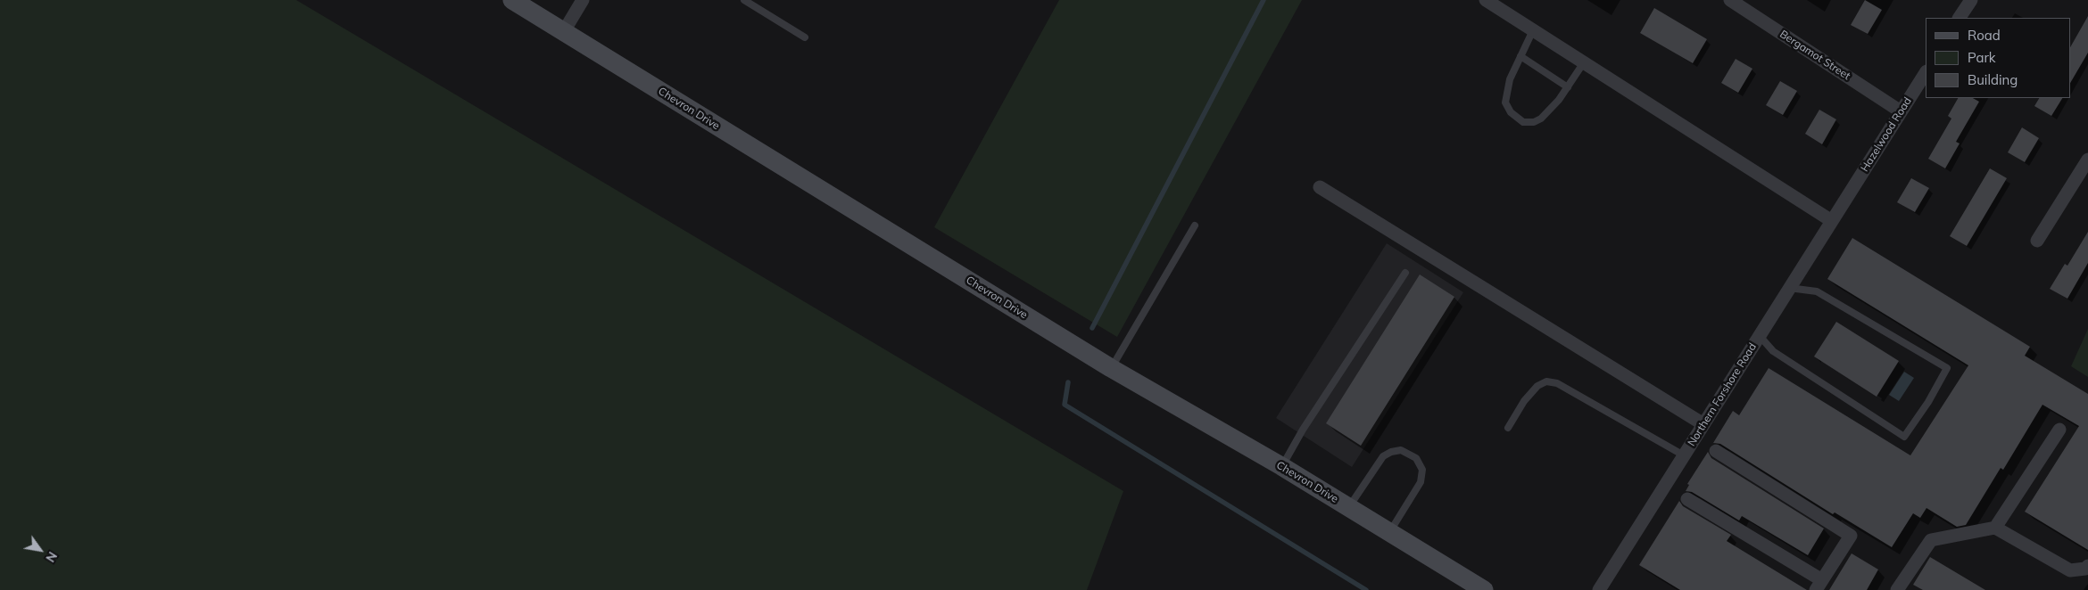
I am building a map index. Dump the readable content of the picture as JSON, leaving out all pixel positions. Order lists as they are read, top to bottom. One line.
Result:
{"streets":{"main road":["Chevron Drive"],"street":["Bergamot Street","Hazelwood Road","Northern Forshore Road"]},"crossings":[["Bergamot Street","Hazelwood Road"],["Hazelwood Road","Northern Forshore Road"]],"legend":["Road","Park","Building"],"north":"bottom right"}
